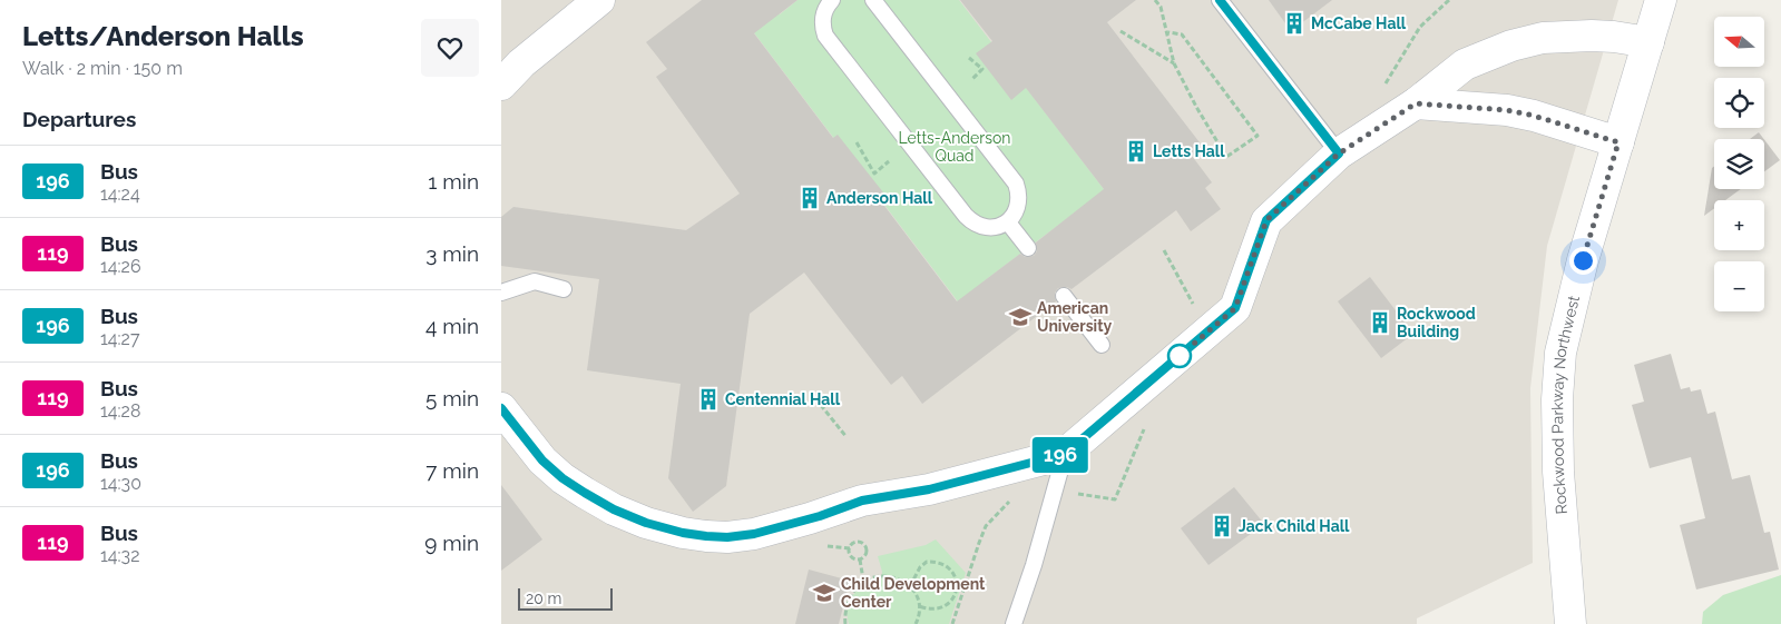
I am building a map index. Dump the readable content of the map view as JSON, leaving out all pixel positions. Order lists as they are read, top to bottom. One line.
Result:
{"streets":{"street":["Rockwood Parkway Northwest"]},"parks":["Letts-Anderson Quad"],"places":{"building":["McCabe Hall","Letts Hall","Anderson Hall","Rockwood Building","Centennial Hall","Jack Child Hall"],"school or university":["American University","Child Development Center"]},"lines":["bus line 196"],"scale_bar":"20 m","north":"left","page":{"heading":[["Letts/Anderson Halls","Walk · 2 min · 150 m"],"Departures"],"on_map":"196","map_buttons":["+","−"],"list":[{"mark":"196","name":"Bus","note":"14:24","value":"1 min"},{"mark":"119","name":"Bus","note":"14:26","value":"3 min"},{"mark":"196","name":"Bus","note":"14:27","value":"4 min"},{"mark":"119","name":"Bus","note":"14:28","value":"5 min"},{"mark":"196","name":"Bus","note":"14:30","value":"7 min"},{"mark":"119","name":"Bus","note":"14:32","value":"9 min"}],"scale":"20 m"}}
